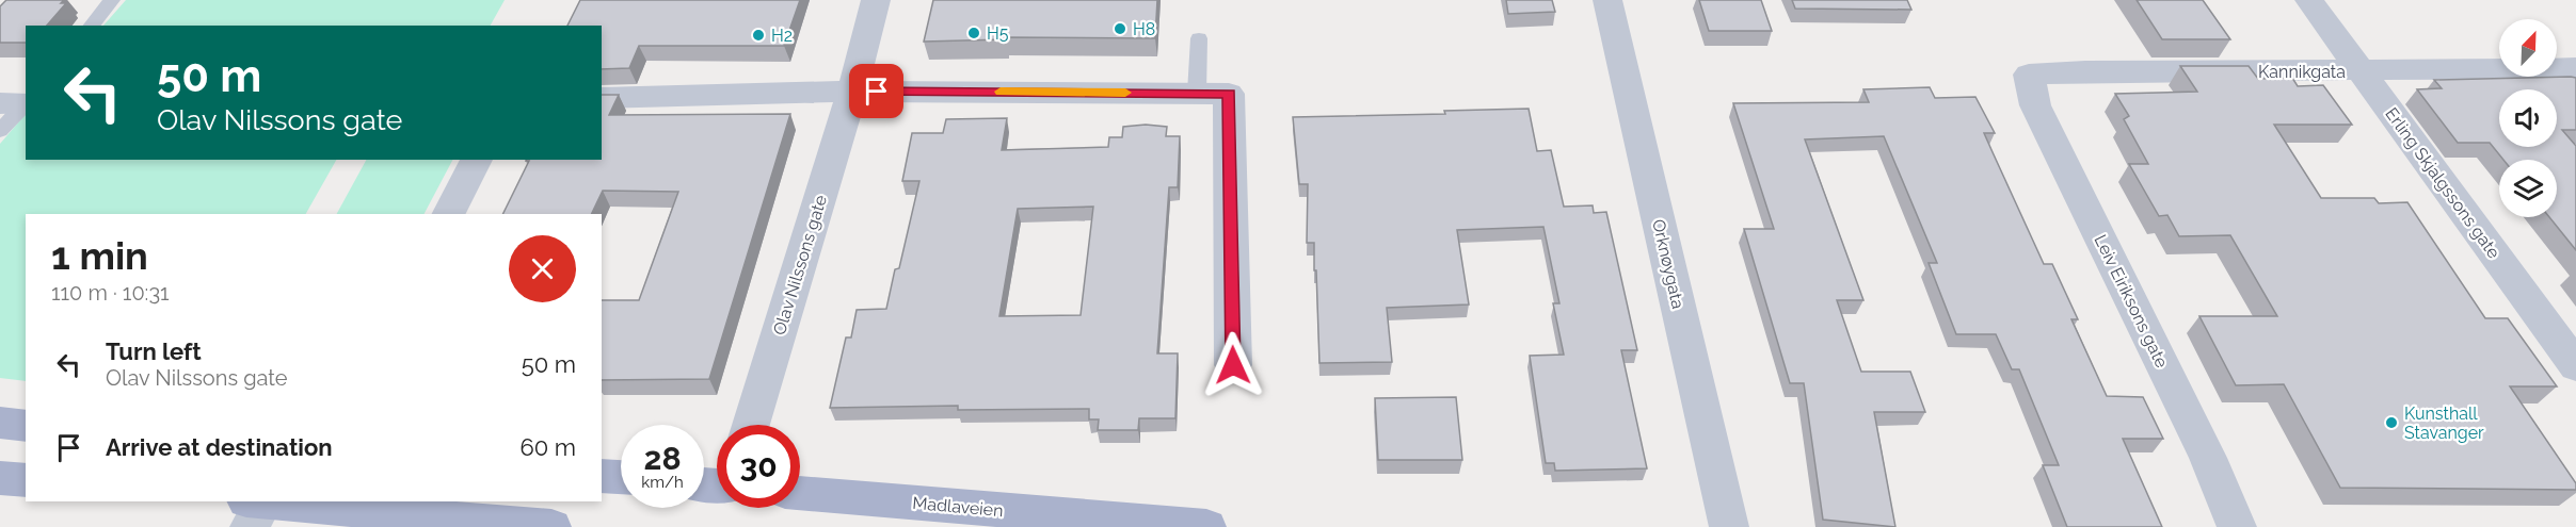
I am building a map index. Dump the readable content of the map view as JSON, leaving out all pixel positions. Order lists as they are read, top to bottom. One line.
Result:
{"streets":{"main road":["Madlaveien"],"street":["Kannikgata","Erling Skjalgssons gate","Orknøygata","Olav Nilssons gate","Leiv Eiriksons gate"]},"crossings":[["Kannikgata","Erling Skjalgssons gate"],["Kannikgata","Leiv Eiriksons gate"]],"places":["H8","H5","H2","Kunsthall Stavanger"],"north":"top right","page":{"turn":["50 m","Olav Nilssons gate"],"heading":["1 min","110 m · 10:31"],"list":[{"name":"Turn left","note":"Olav Nilssons gate","value":"50 m"},{"name":"Arrive at destination","value":"60 m"}],"speed":"28 km/h","limit":"30"}}
